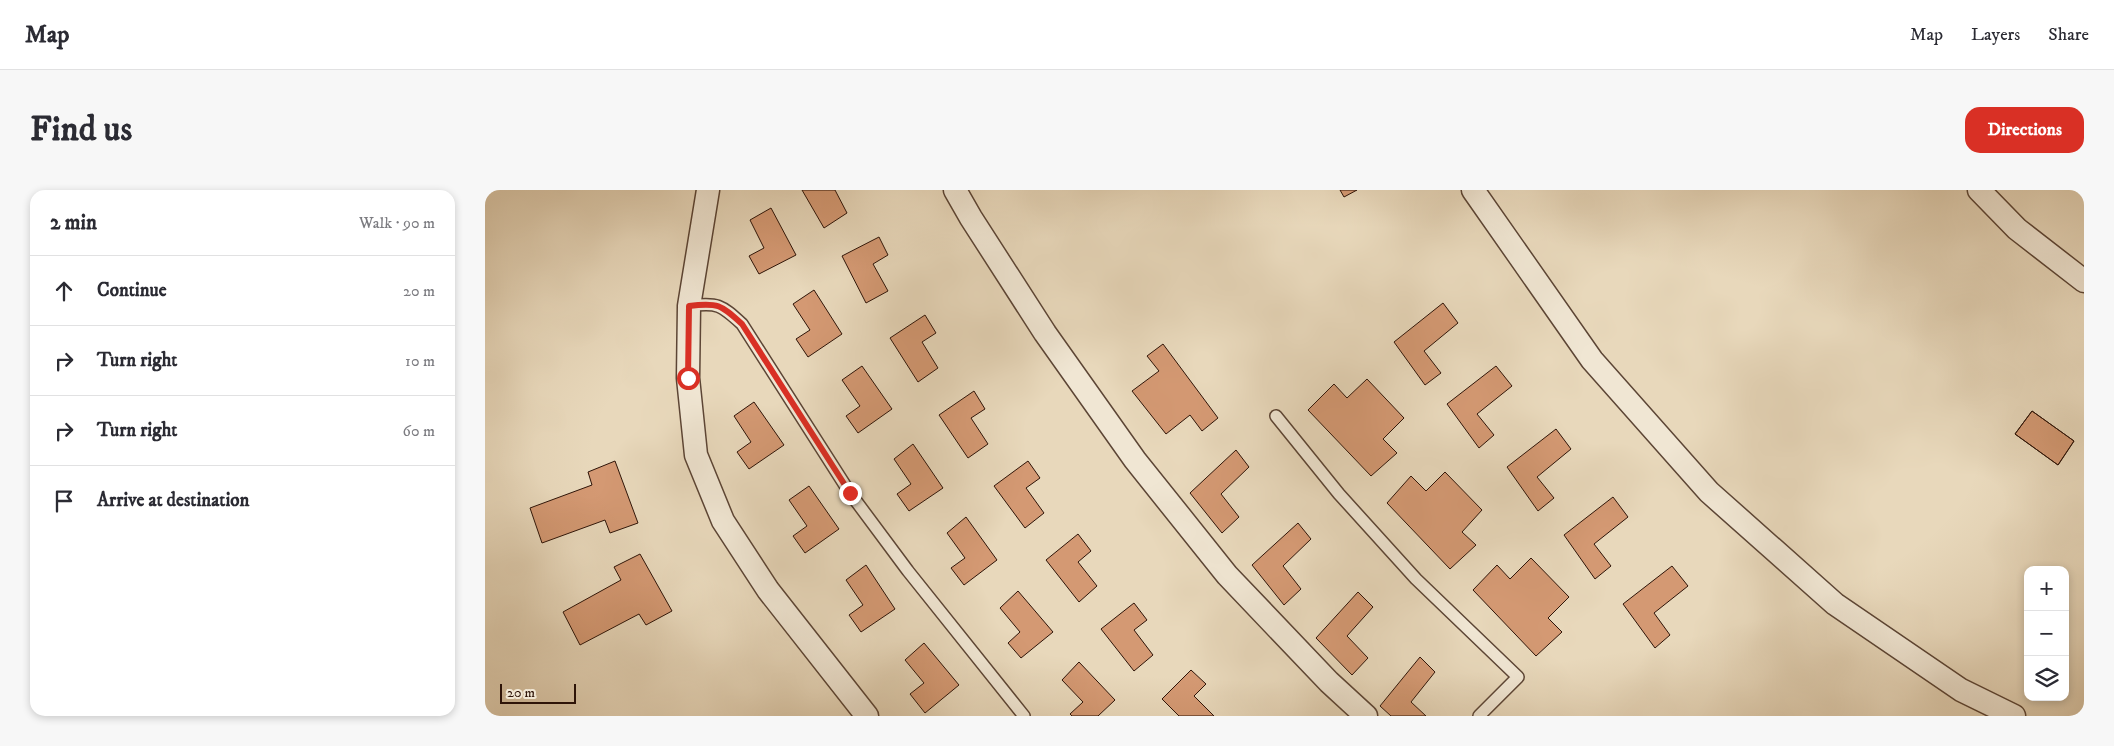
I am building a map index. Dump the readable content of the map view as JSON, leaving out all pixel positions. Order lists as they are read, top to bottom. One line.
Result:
{"scale_bar":"20 m","page":{"header":"Map","nav":["Map","Layers","Share"],"buttons":"Directions","title":"Find us","heading":["2 min","Walk · 90 m"],"list":[["Continue","20 m"],["Turn right","10 m"],["Turn right","60 m"],"Arrive at destination"],"map_buttons":["+","−"],"scale":"20 m"}}
